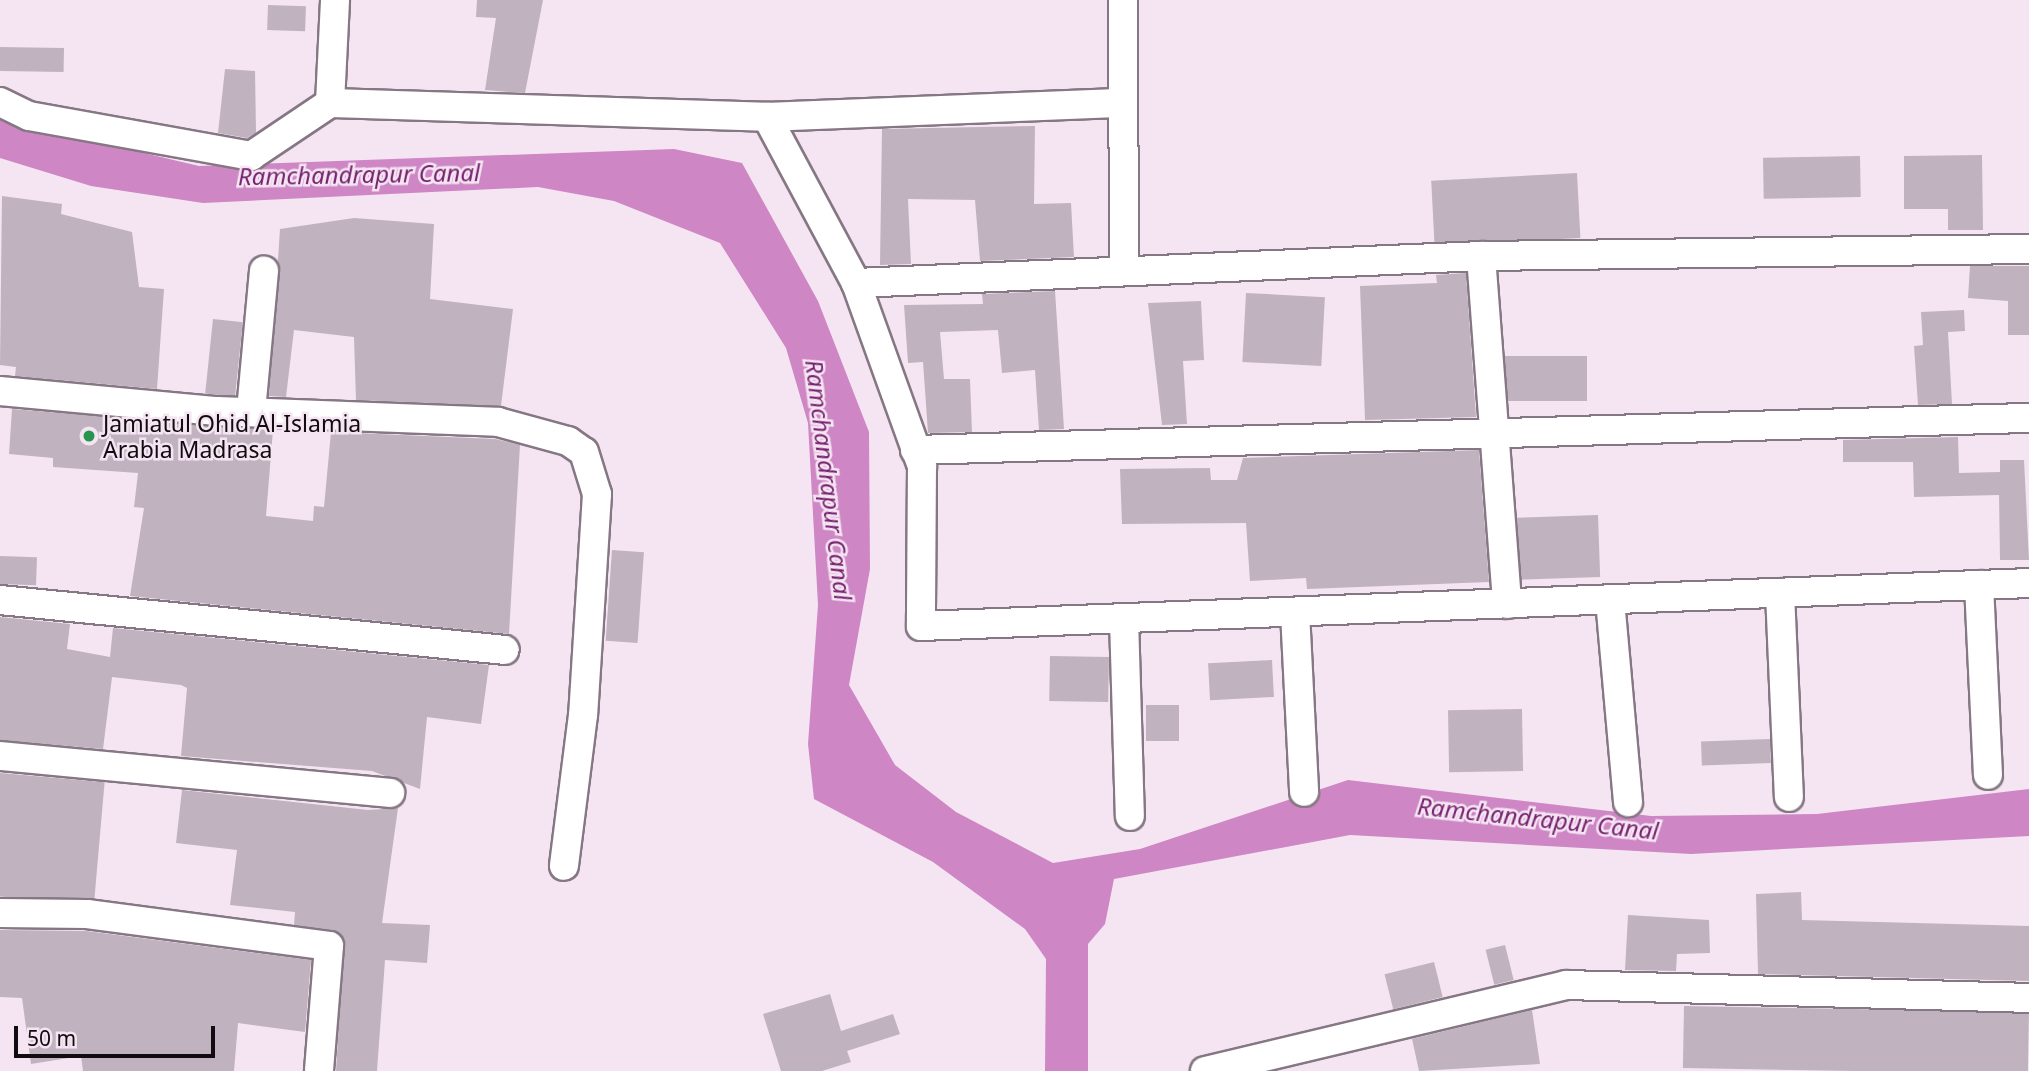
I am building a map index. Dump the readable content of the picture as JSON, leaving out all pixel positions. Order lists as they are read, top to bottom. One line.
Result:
{"water":["Ramchandrapur Canal"],"places":["Jamiatul Ohid Al-Islamia Arabia Madrasa"],"scale_bar":"50 m"}
